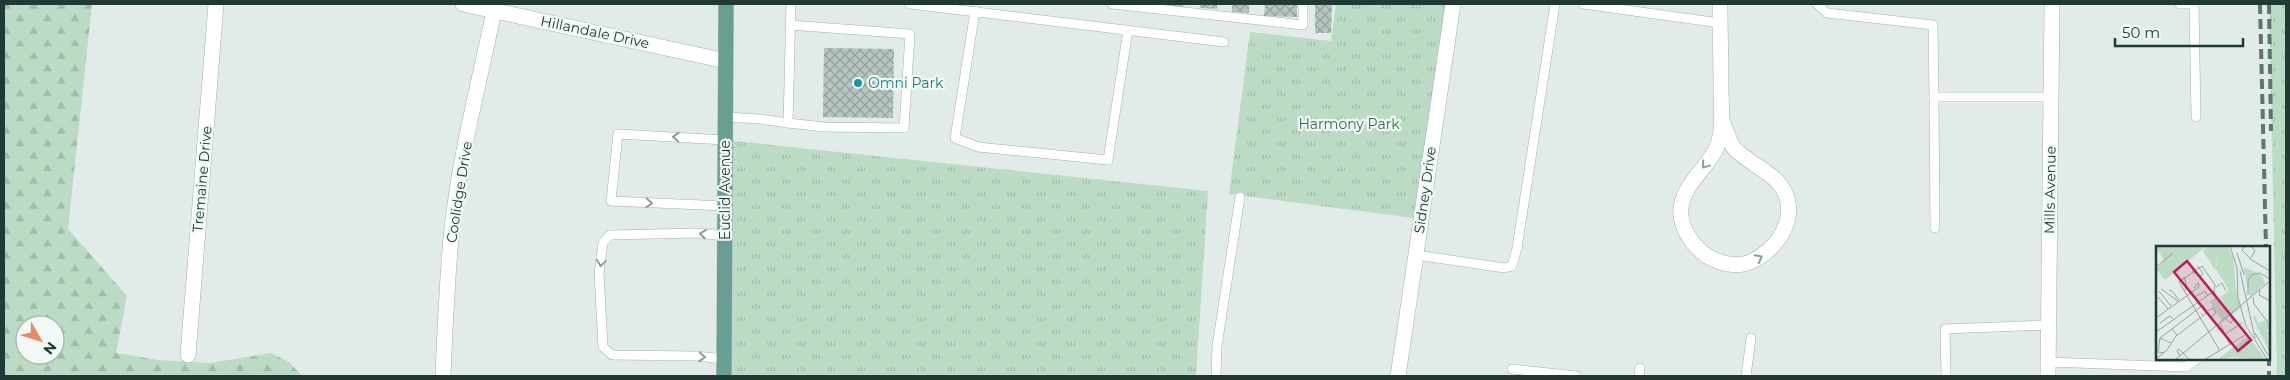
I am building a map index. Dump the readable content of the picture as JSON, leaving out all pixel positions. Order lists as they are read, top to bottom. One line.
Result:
{"streets":{"main road":["Euclid Avenue"],"street":["Hillandale Drive","Tremaine Drive","Sidney Drive","Mills Avenue","Coolidge Drive"]},"crossings":[["Hillandale Drive","Euclid Avenue"],["Hillandale Drive","Coolidge Drive"]],"parks":["Harmony Park"],"places":["Omni Park"],"scale_bar":"50 m","north":"bottom right"}
